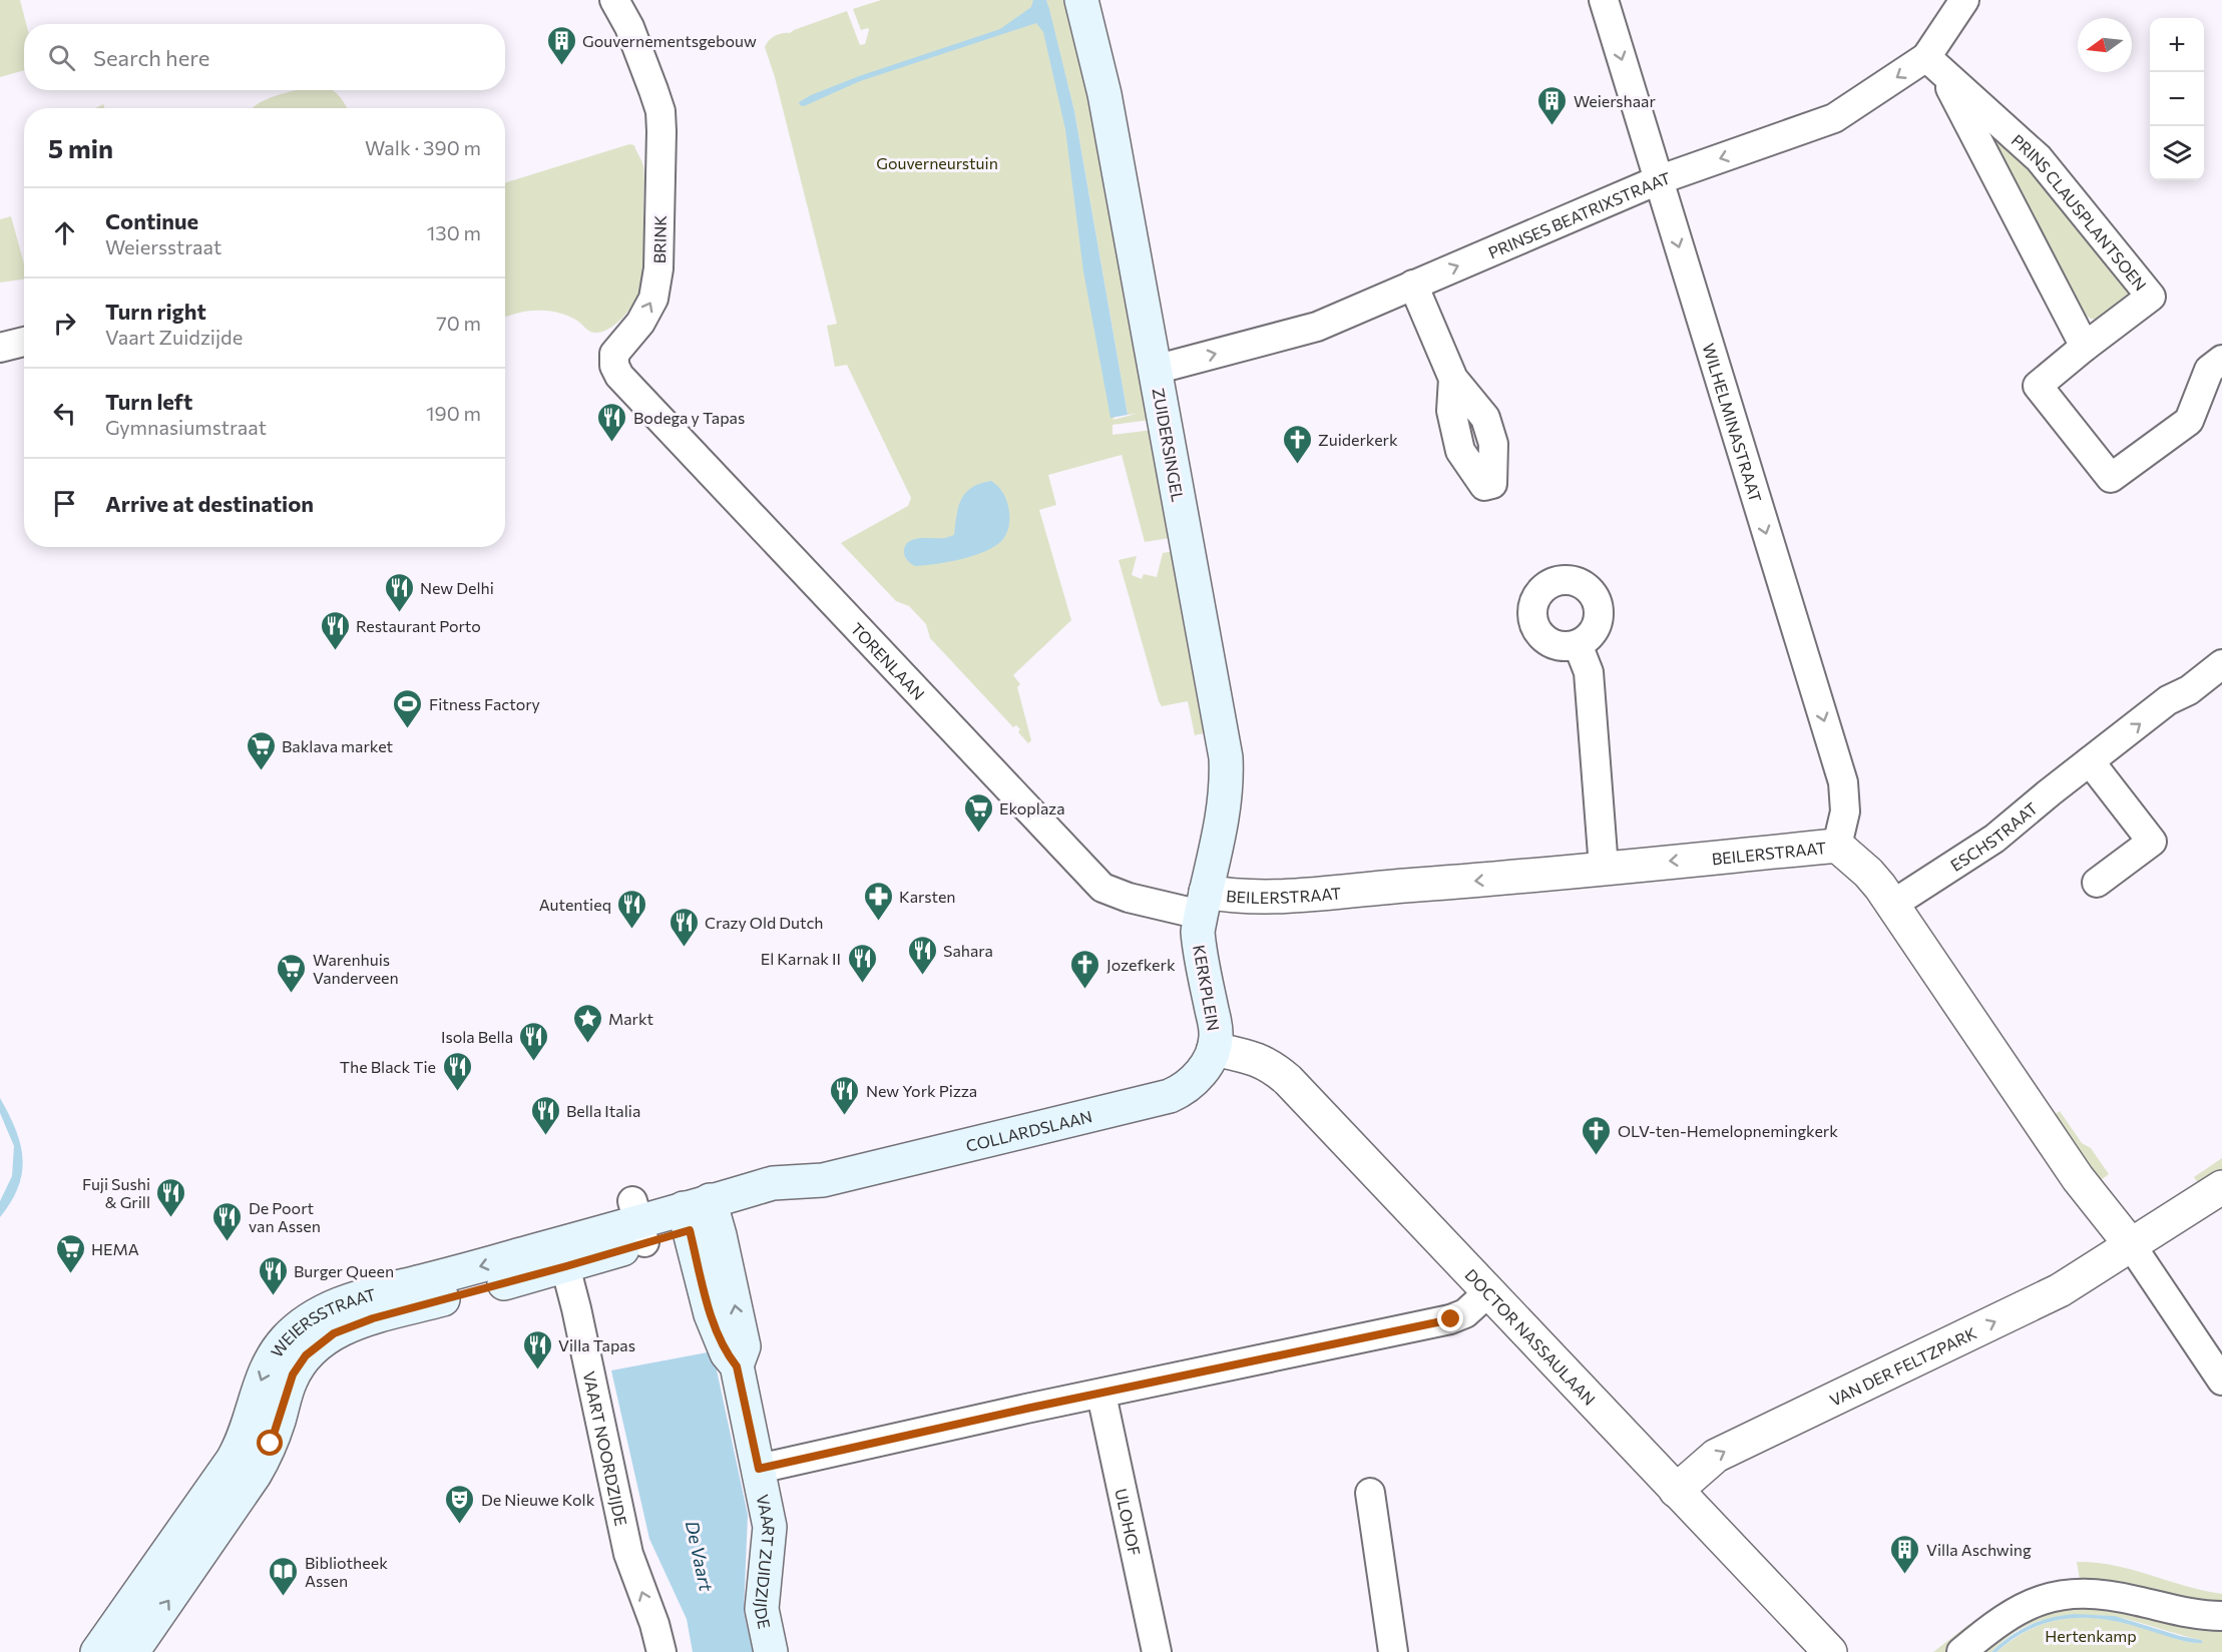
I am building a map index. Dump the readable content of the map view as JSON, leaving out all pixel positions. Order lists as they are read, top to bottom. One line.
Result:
{"streets":{"main road":["ZUIDERSINGEL","KERKPLEIN","COLLARDSLAAN","WEIERSSTRAAT","VAART ZUIDZIJDE"],"street":["PRINS CLAUSPLANTSOEN","PRINSES BEATRIXSTRAAT","BRINK","WILHELMINASTRAAT","TORENLAAN","ESCHSTRAAT","BEILERSTRAAT","DOCTOR NASSAULAAN","VAN DER FELTZPARK","VAART NOORDZIJDE","ULOHOF"]},"crossings":[["PRINS CLAUSPLANTSOEN","PRINSES BEATRIXSTRAAT"],["PRINSES BEATRIXSTRAAT","WILHELMINASTRAAT"],["PRINSES BEATRIXSTRAAT","ZUIDERSINGEL"],["BRINK","TORENLAAN"],["WILHELMINASTRAAT","BEILERSTRAAT"],["ZUIDERSINGEL","TORENLAAN"],["ZUIDERSINGEL","BEILERSTRAAT"],["ZUIDERSINGEL","KERKPLEIN"],["TORENLAAN","BEILERSTRAAT"],["TORENLAAN","KERKPLEIN"],["ESCHSTRAAT","BEILERSTRAAT"],["BEILERSTRAAT","KERKPLEIN"],["BEILERSTRAAT","VAN DER FELTZPARK"],["KERKPLEIN","COLLARDSLAAN"],["KERKPLEIN","DOCTOR NASSAULAAN"],["COLLARDSLAAN","WEIERSSTRAAT"],["COLLARDSLAAN","DOCTOR NASSAULAAN"],["COLLARDSLAAN","VAART ZUIDZIJDE"],["WEIERSSTRAAT","VAART NOORDZIJDE"],["WEIERSSTRAAT","VAART ZUIDZIJDE"],["DOCTOR NASSAULAAN","VAN DER FELTZPARK"]],"one_way":["BRINK","WILHELMINASTRAAT","ESCHSTRAAT","BEILERSTRAAT","VAN DER FELTZPARK","VAART NOORDZIJDE"],"water":["De Vaart"],"parks":["Gouverneurstuin","Hertenkamp"],"places":{"building":["Gouvernementsgebouw","Weiershaar","Villa Aschwing"],"restaurant":["Bodega y Tapas","New Delhi","Restaurant Porto","Autentieq","Crazy Old Dutch","Sahara","El Karnak II","Isola Bella","The Black Tie","New York Pizza","Bella Italia","Fuji Sushi & Grill","De Poort van Assen","Burger Queen","Villa Tapas"],"church":["Zuiderkerk","Jozefkerk","OLV-ten-Hemelopnemingkerk"],"sports":["Fitness Factory"],"supermarket":["Baklava market","Ekoplaza","Warenhuis Vanderveen","HEMA"],"pharmacy":["Karsten"],"place":["Markt"],"theatre":["De Nieuwe Kolk"],"library":["Bibliotheek Assen"]},"north":"left","page":{"map_buttons":["+","−"],"search":"Search here","heading":["5 min","Walk · 390 m"],"list":[["Continue","Weiersstraat","130 m"],["Turn right","Vaart Zuidzijde","70 m"],["Turn left","Gymnasiumstraat","190 m"],"Arrive at destination"]}}
